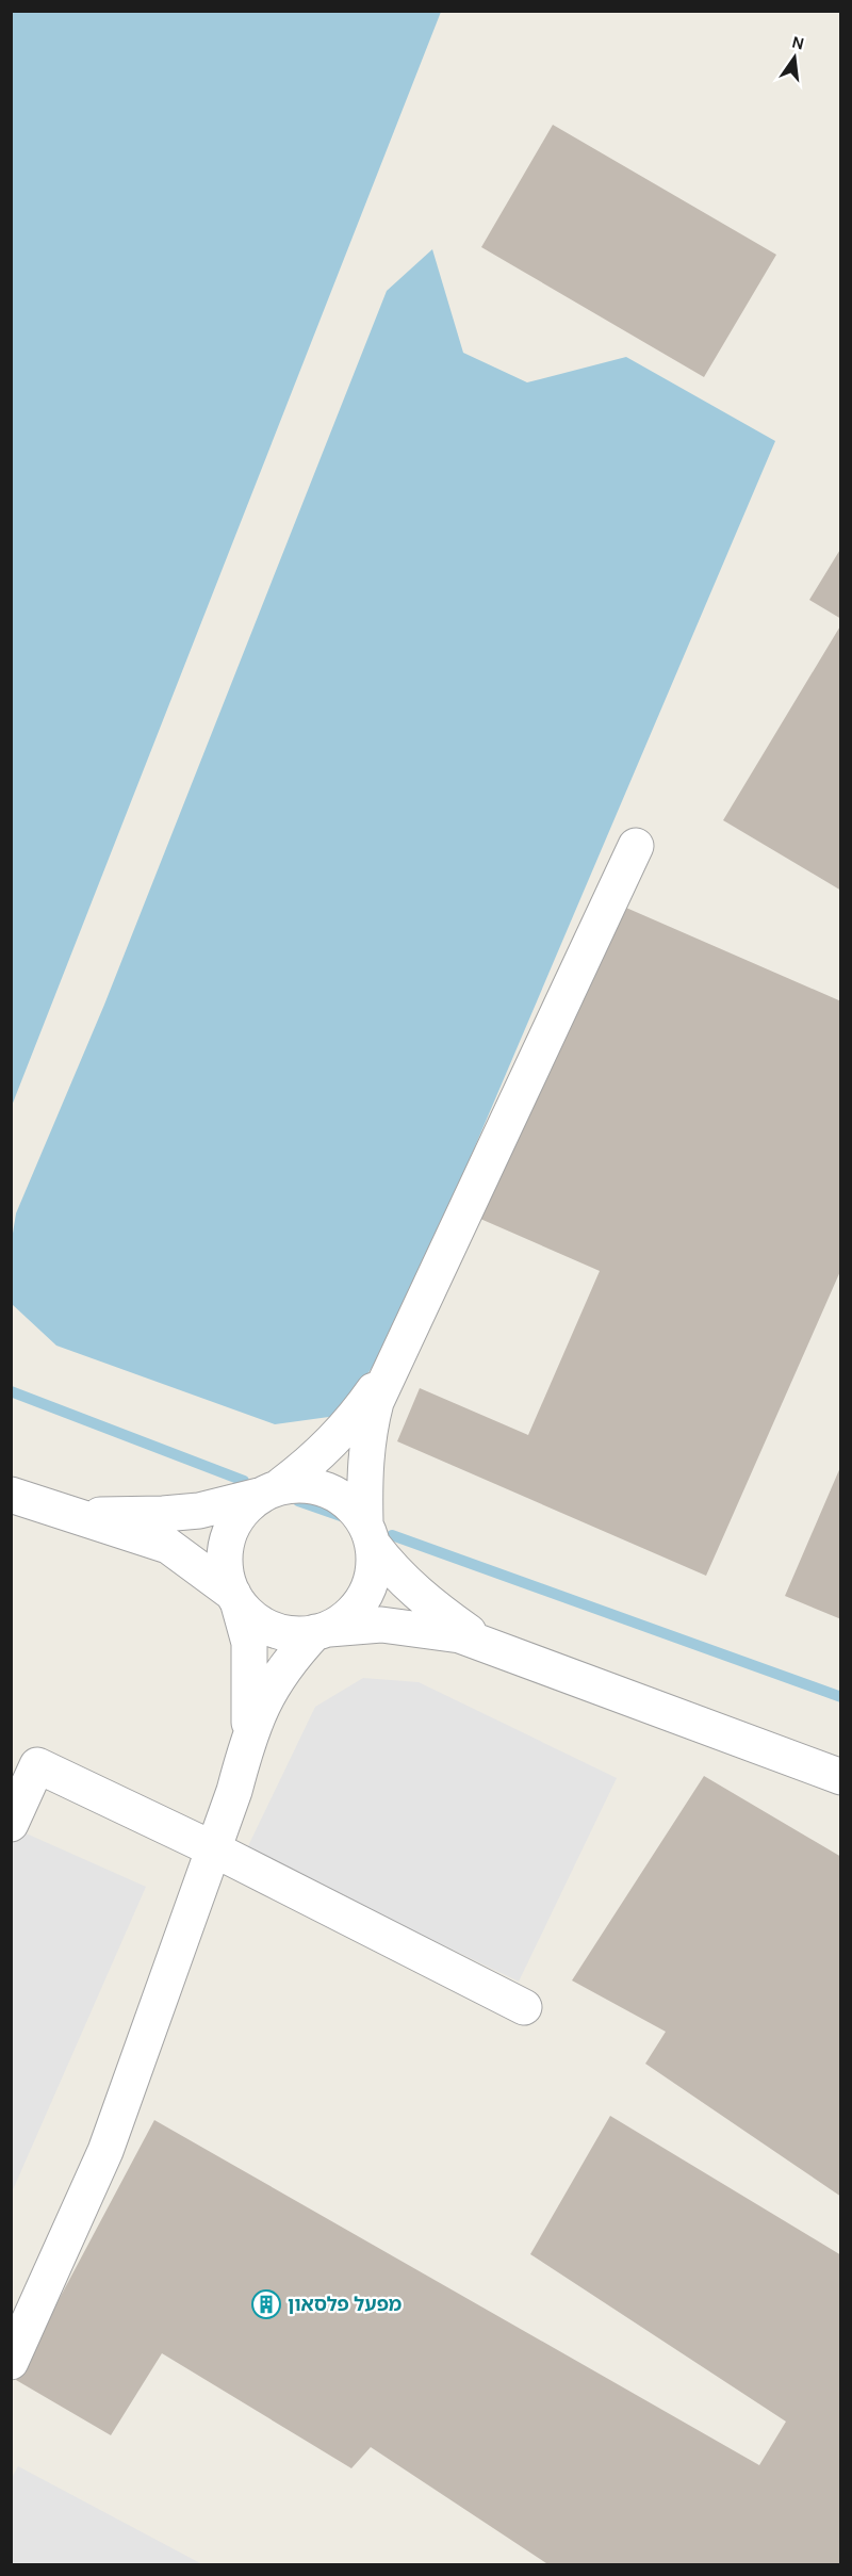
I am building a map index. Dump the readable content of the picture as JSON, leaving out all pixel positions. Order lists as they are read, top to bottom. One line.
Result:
{"places":{"building":["מפעל פלסאון"]},"north":"top"}
